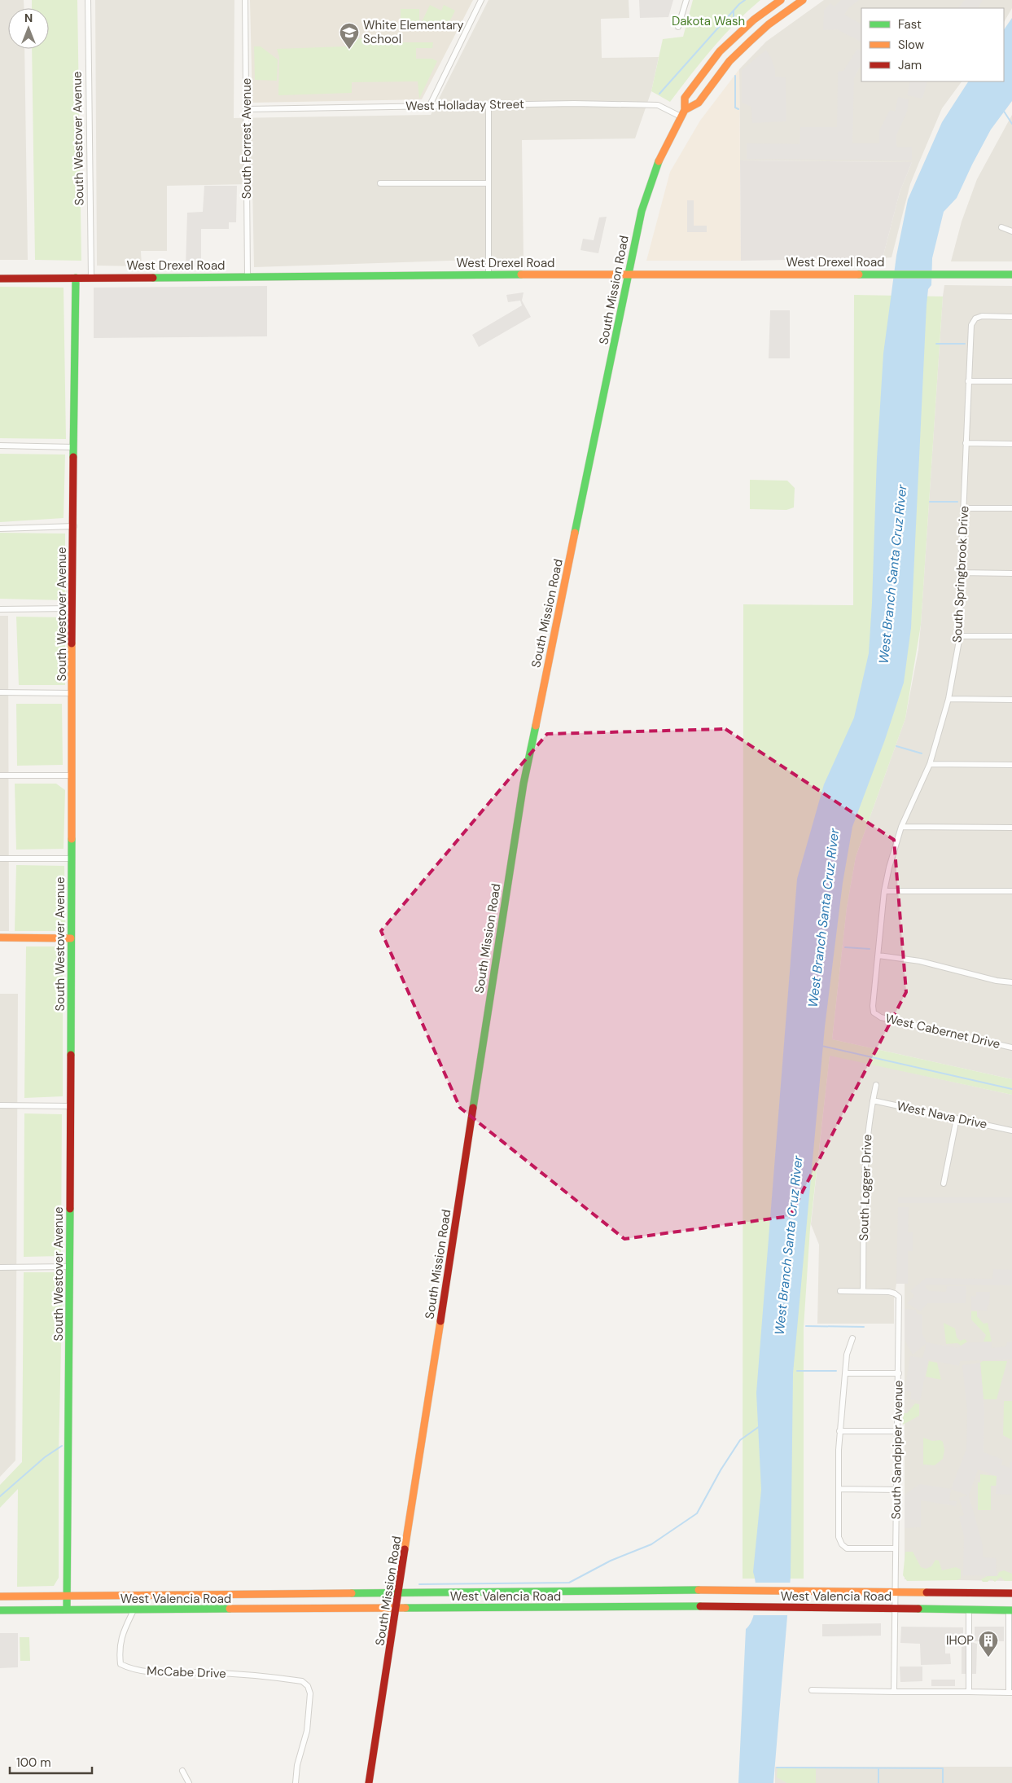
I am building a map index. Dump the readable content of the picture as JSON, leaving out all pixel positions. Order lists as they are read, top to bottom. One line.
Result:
{"streets":{"main road":["South Westover Avenue","West Drexel Road","South Mission Road","West Valencia Road"],"street":["West Holladay Street","South Forrest Avenue","South Springbrook Drive","West Cabernet Drive","West Nava Drive","South Logger Drive","South Sandpiper Avenue","McCabe Drive"]},"crossings":[["West Holladay Street","South Forrest Avenue"],["West Holladay Street","South Mission Road"],["South Westover Avenue","West Drexel Road"],["South Westover Avenue","West Valencia Road"],["South Forrest Avenue","West Drexel Road"],["West Drexel Road","South Mission Road"],["South Mission Road","West Valencia Road"],["South Springbrook Drive","West Cabernet Drive"],["West Nava Drive","South Logger Drive"],["South Logger Drive","South Sandpiper Avenue"],["South Sandpiper Avenue","West Valencia Road"],["West Valencia Road","McCabe Drive"]],"water":["West Branch Santa Cruz River"],"parks":["Dakota Wash"],"places":{"school or university":["White Elementary School"],"building":["IHOP"]},"legend":["Fast","Slow","Jam"],"scale_bar":"100 m","north":"top"}
